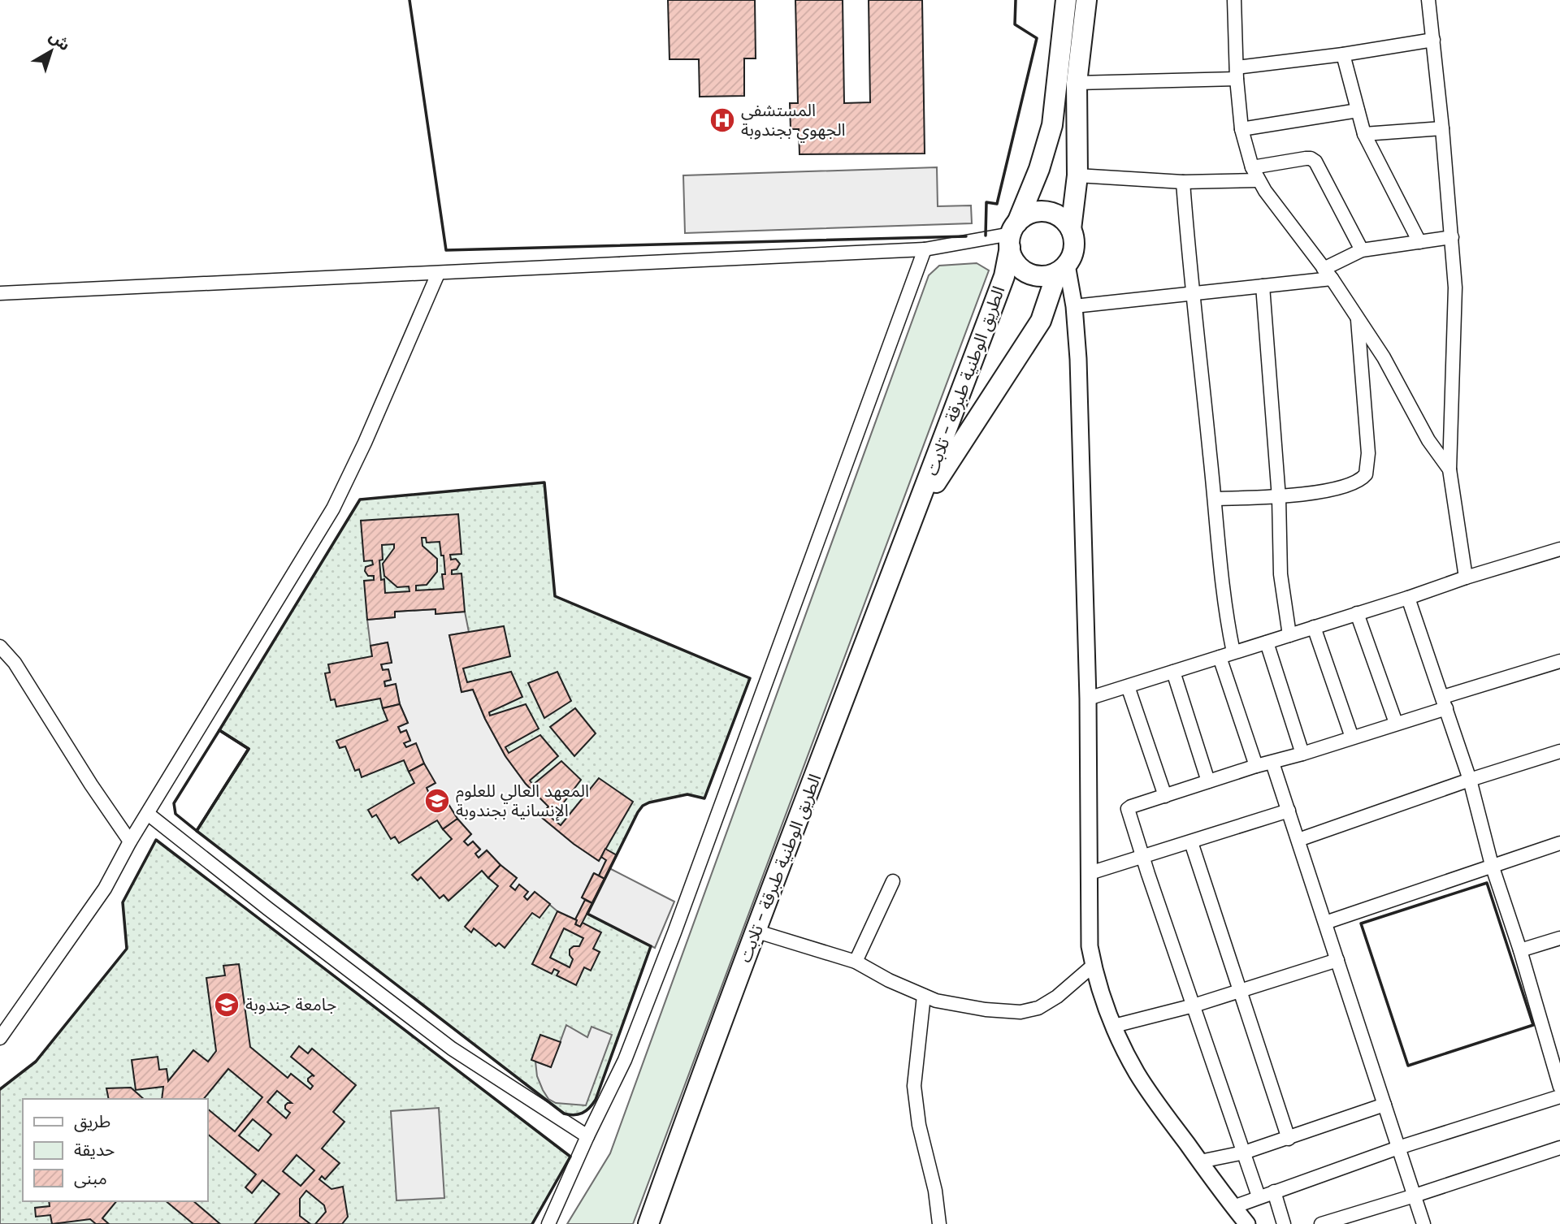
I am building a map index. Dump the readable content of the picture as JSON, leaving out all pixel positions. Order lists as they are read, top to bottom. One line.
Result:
{"streets":{"main road":["الطريق الوطنية طبرقة - تلابت"]},"places":{"hospital":["المستشفى الجهوي بجندوبة"],"school or university":["المعهد العالي للعلوم الإنسانية بجندوبة","جامعة جندوبة"]},"legend":["طريق","حديقة","مبنى"],"north":"top right"}
